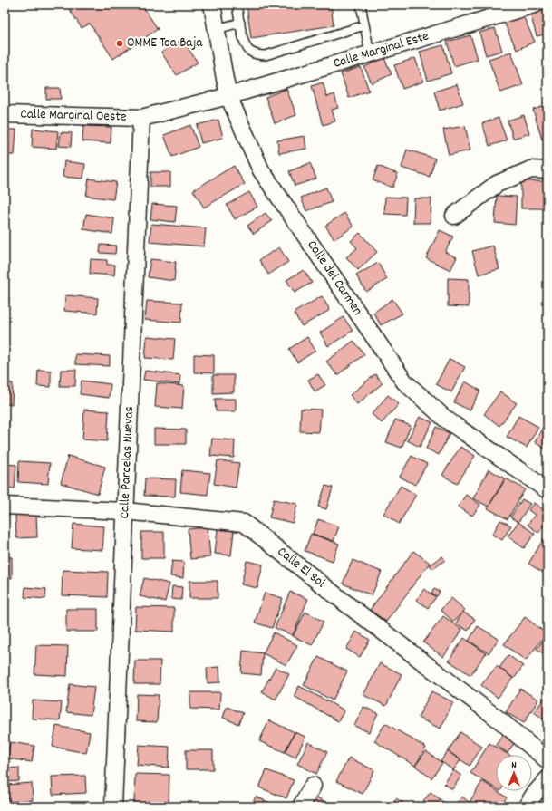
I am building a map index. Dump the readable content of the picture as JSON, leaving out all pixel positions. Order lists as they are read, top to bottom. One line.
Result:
{"streets":{"street":["Calle Marginal Este","Calle Marginal Oeste","Calle del Carmen","Calle Parcelas Nuevas","Calle El Sol"]},"crossings":[["Calle Marginal Este","Calle Marginal Oeste"],["Calle Marginal Este","Calle del Carmen"],["Calle Marginal Este","Calle Parcelas Nuevas"],["Calle Marginal Oeste","Calle Parcelas Nuevas"],["Calle Parcelas Nuevas","Calle El Sol"]],"places":["OMME Toa Baja"],"north":"top"}
